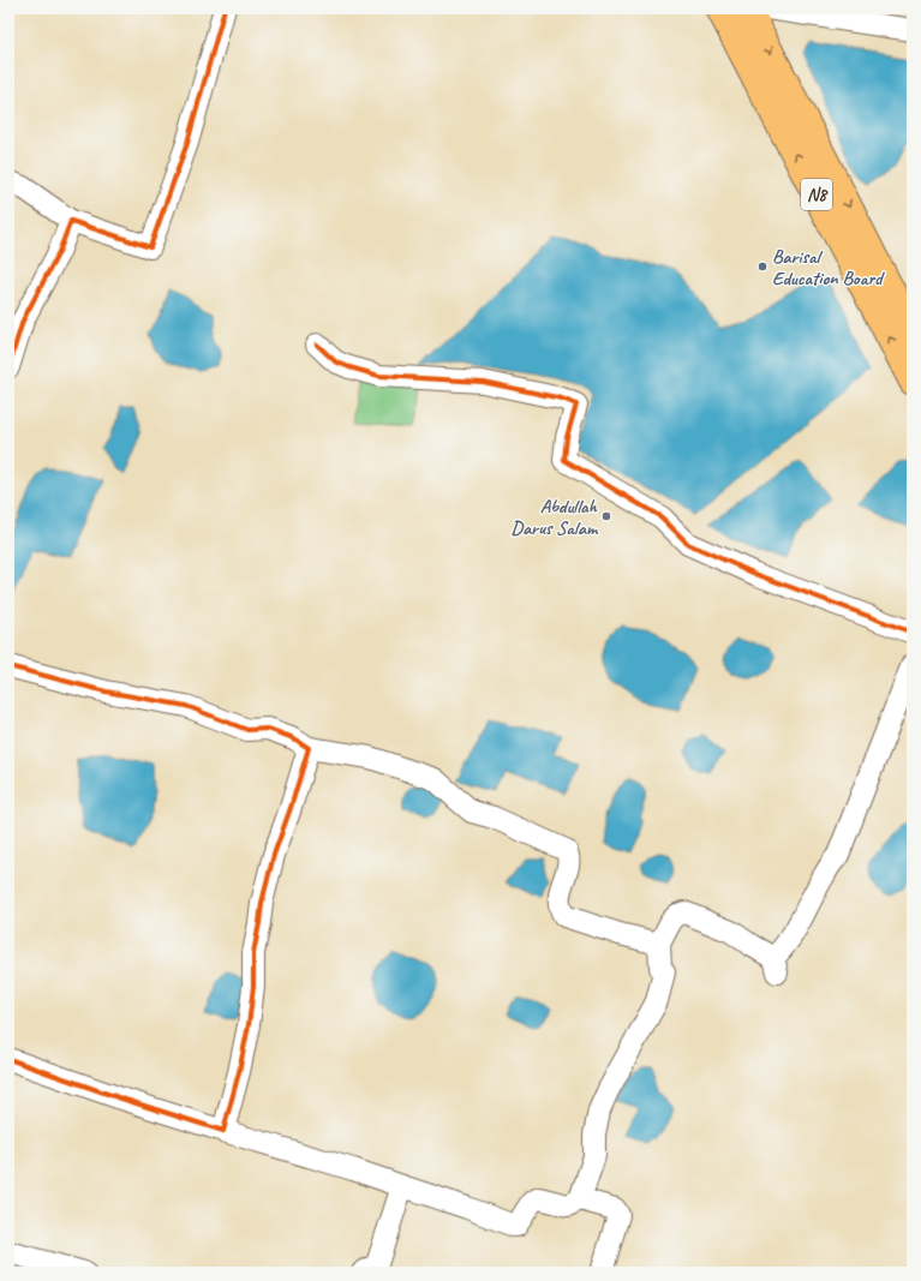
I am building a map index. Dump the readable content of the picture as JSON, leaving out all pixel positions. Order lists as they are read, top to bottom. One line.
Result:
{"streets":{"highway":["N8"]},"places":["Barisal Education Board","Abdullah Darus Salam"]}
